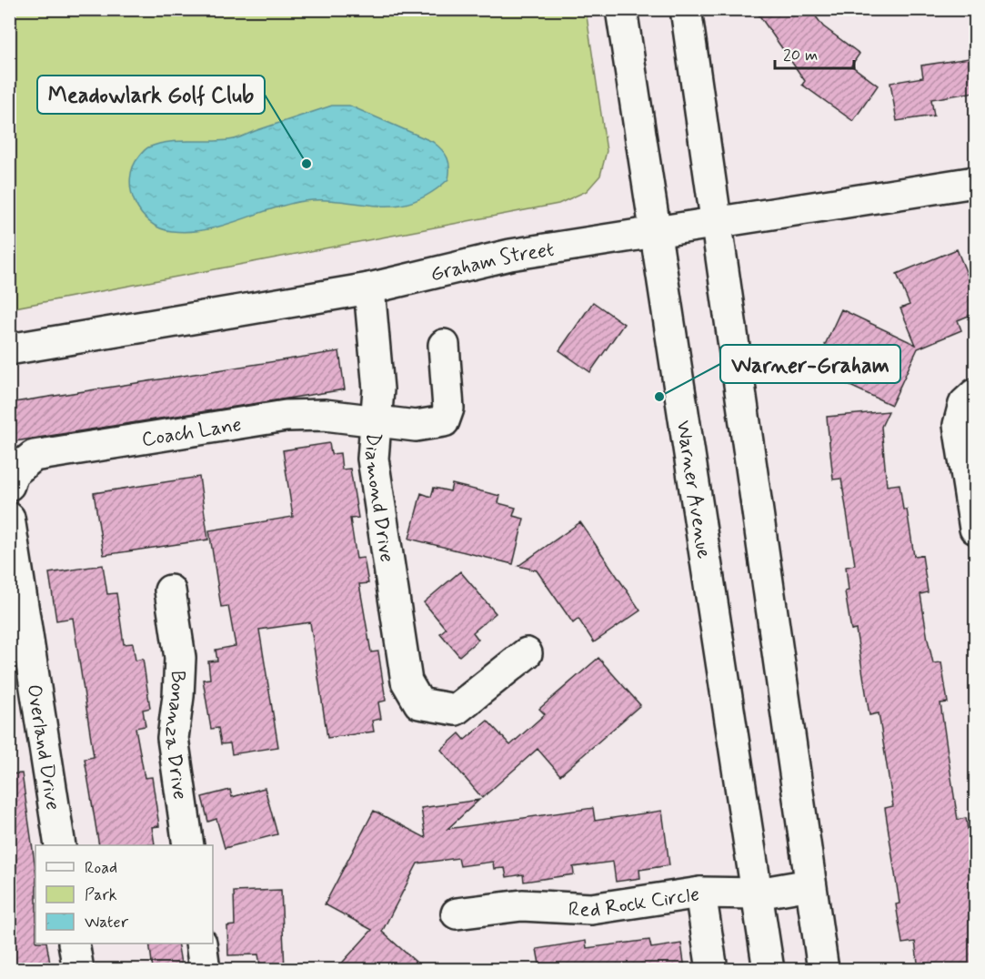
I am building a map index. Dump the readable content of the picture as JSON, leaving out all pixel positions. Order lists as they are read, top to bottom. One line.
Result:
{"streets":{"street":["Graham Street","Coach Lane","Warner Avenue","Diamond Drive","Bonanza Drive","Overland Drive","Red Rock Circle"]},"crossings":[["Graham Street","Warner Avenue"],["Graham Street","Diamond Drive"],["Coach Lane","Diamond Drive"],["Warner Avenue","Red Rock Circle"]],"places":["Meadowlark Golf Club","Warner-Graham"],"legend":["Road","Park","Water"],"scale_bar":"20 m"}
